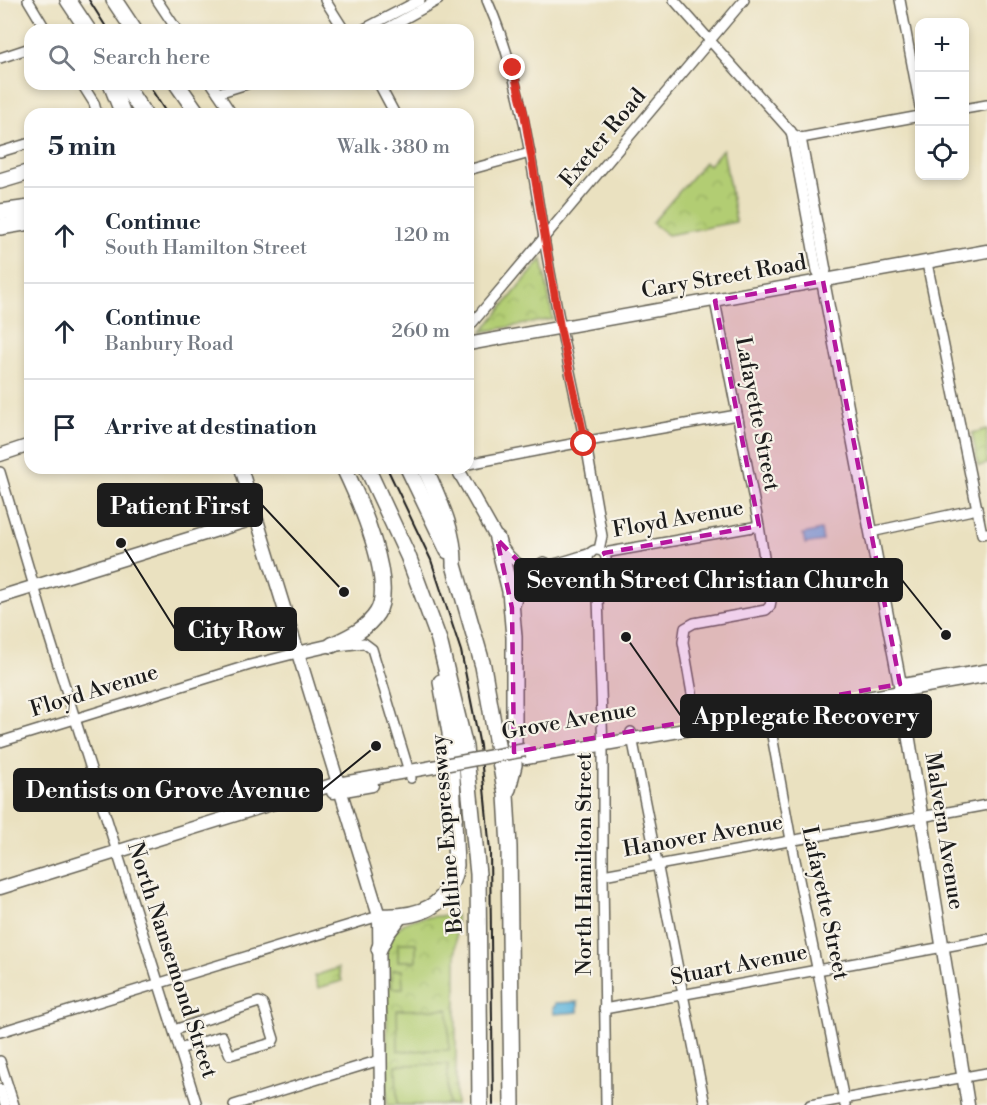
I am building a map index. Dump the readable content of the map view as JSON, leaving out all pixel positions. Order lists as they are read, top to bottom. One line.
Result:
{"streets":{"highway":["Beltline Expressway"],"main road":["Cary Street Road","Floyd Avenue","Grove Avenue","Malvern Avenue"],"street":["Exeter Road","Lafayette Street","Hanover Avenue","North Hamilton Street","North Nansemond Street","Stuart Avenue"]},"crossings":[["Exeter Road","North Hamilton Street"],["Cary Street Road","Lafayette Street"],["Cary Street Road","Malvern Avenue"],["Cary Street Road","North Hamilton Street"],["Lafayette Street","Floyd Avenue"],["Lafayette Street","Grove Avenue"],["Lafayette Street","Hanover Avenue"],["Lafayette Street","Stuart Avenue"],["Floyd Avenue","Grove Avenue"],["Floyd Avenue","North Hamilton Street"],["Floyd Avenue","North Nansemond Street"],["Grove Avenue","Malvern Avenue"],["Grove Avenue","North Hamilton Street"],["Grove Avenue","North Nansemond Street"],["Malvern Avenue","Hanover Avenue"],["Malvern Avenue","Stuart Avenue"],["Hanover Avenue","North Hamilton Street"],["North Hamilton Street","Stuart Avenue"]],"places":["City Row","Patient First","Seventh Street Christian Church","Applegate Recovery","Dentists on Grove Avenue"],"page":{"map_buttons":["+","−"],"search":"Search here","heading":["5 min","Walk · 380 m"],"list":[["Continue","South Hamilton Street","120 m"],["Continue","Banbury Road","260 m"],"Arrive at destination"]}}
